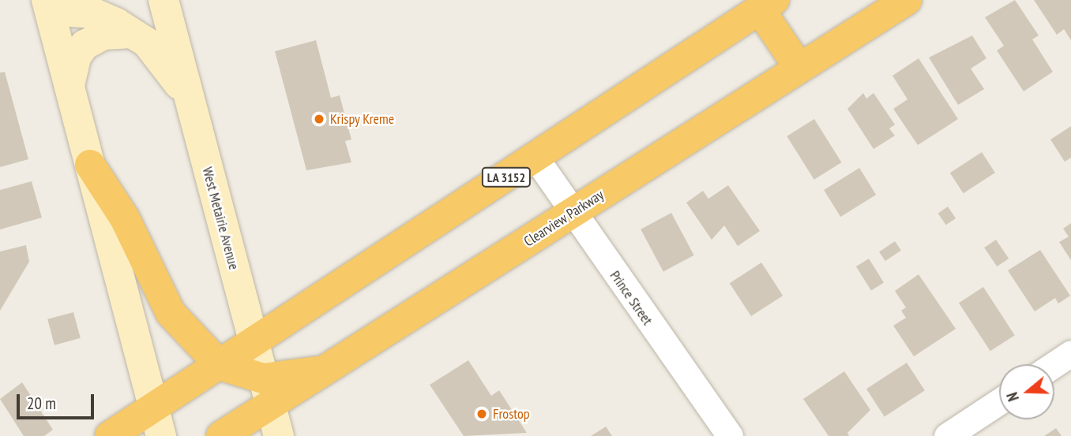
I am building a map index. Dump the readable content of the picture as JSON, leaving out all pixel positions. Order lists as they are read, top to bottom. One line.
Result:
{"streets":{"highway":["LA 3152","Clearview Parkway"],"main road":["West Metairie Avenue"],"street":["Prince Street"]},"crossings":[["LA 3152","West Metairie Avenue"],["LA 3152","Prince Street"],["West Metairie Avenue","Clearview Parkway"],["Clearview Parkway","Prince Street"]],"places":["Krispy Kreme","Frostop"],"scale_bar":"20 m","north":"left"}
